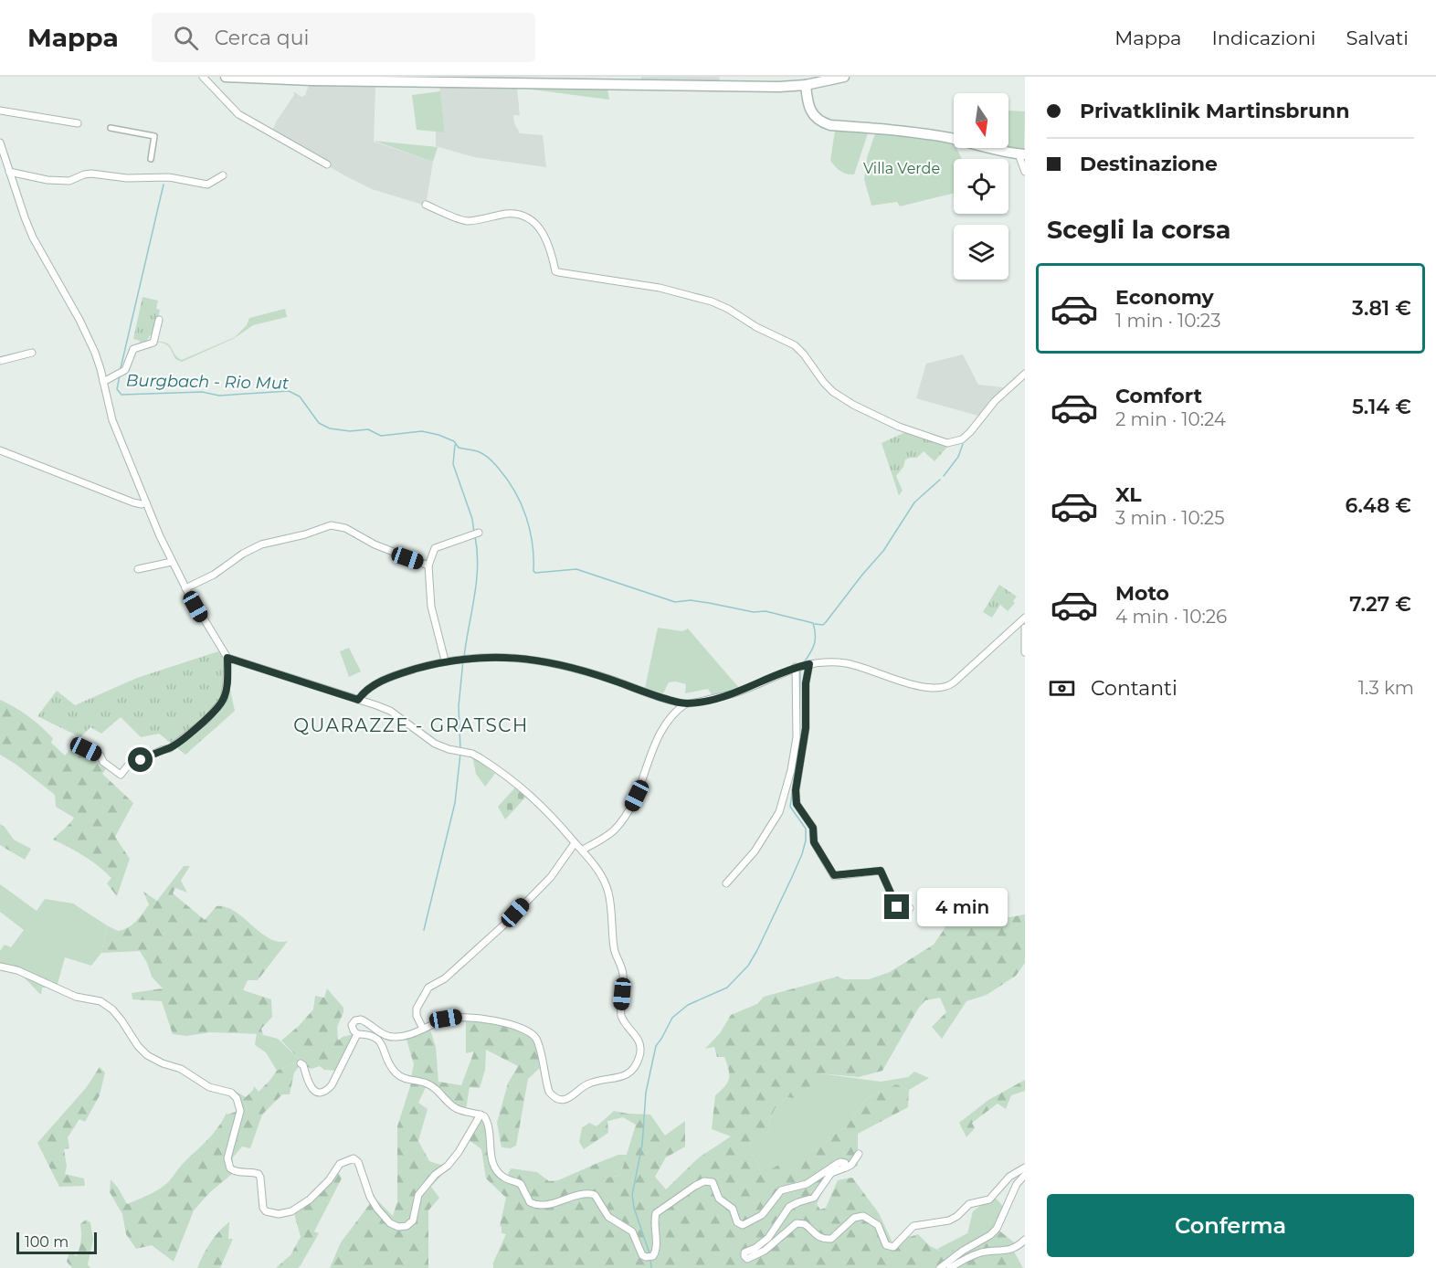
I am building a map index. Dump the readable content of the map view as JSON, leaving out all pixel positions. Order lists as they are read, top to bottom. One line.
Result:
{"districts":["QUARAZZE - GRATSCH"],"water":["Burgbach - Rio Mut"],"parks":["Villa Verde"],"scale_bar":"100 m","north":"bottom","page":{"header":"Mappa","search":"Cerca qui","nav":["Mappa","Indicazioni","Salvati"],"banner":["Privatklinik Martinsbrunn","Destinazione"],"heading":"Scegli la corsa","list":[{"name":"Economy","note":"1 min · 10:23","value":"3.81 €"},{"name":"Comfort","note":"2 min · 10:24","value":"5.14 €"},{"name":"XL","note":"3 min · 10:25","value":"6.48 €"},{"name":"Moto","note":"4 min · 10:26","value":"7.27 €"}],"pay":["Contanti","1.3 km"],"bubble":"4 min","buttons":"Conferma","scale":"100 m"}}
